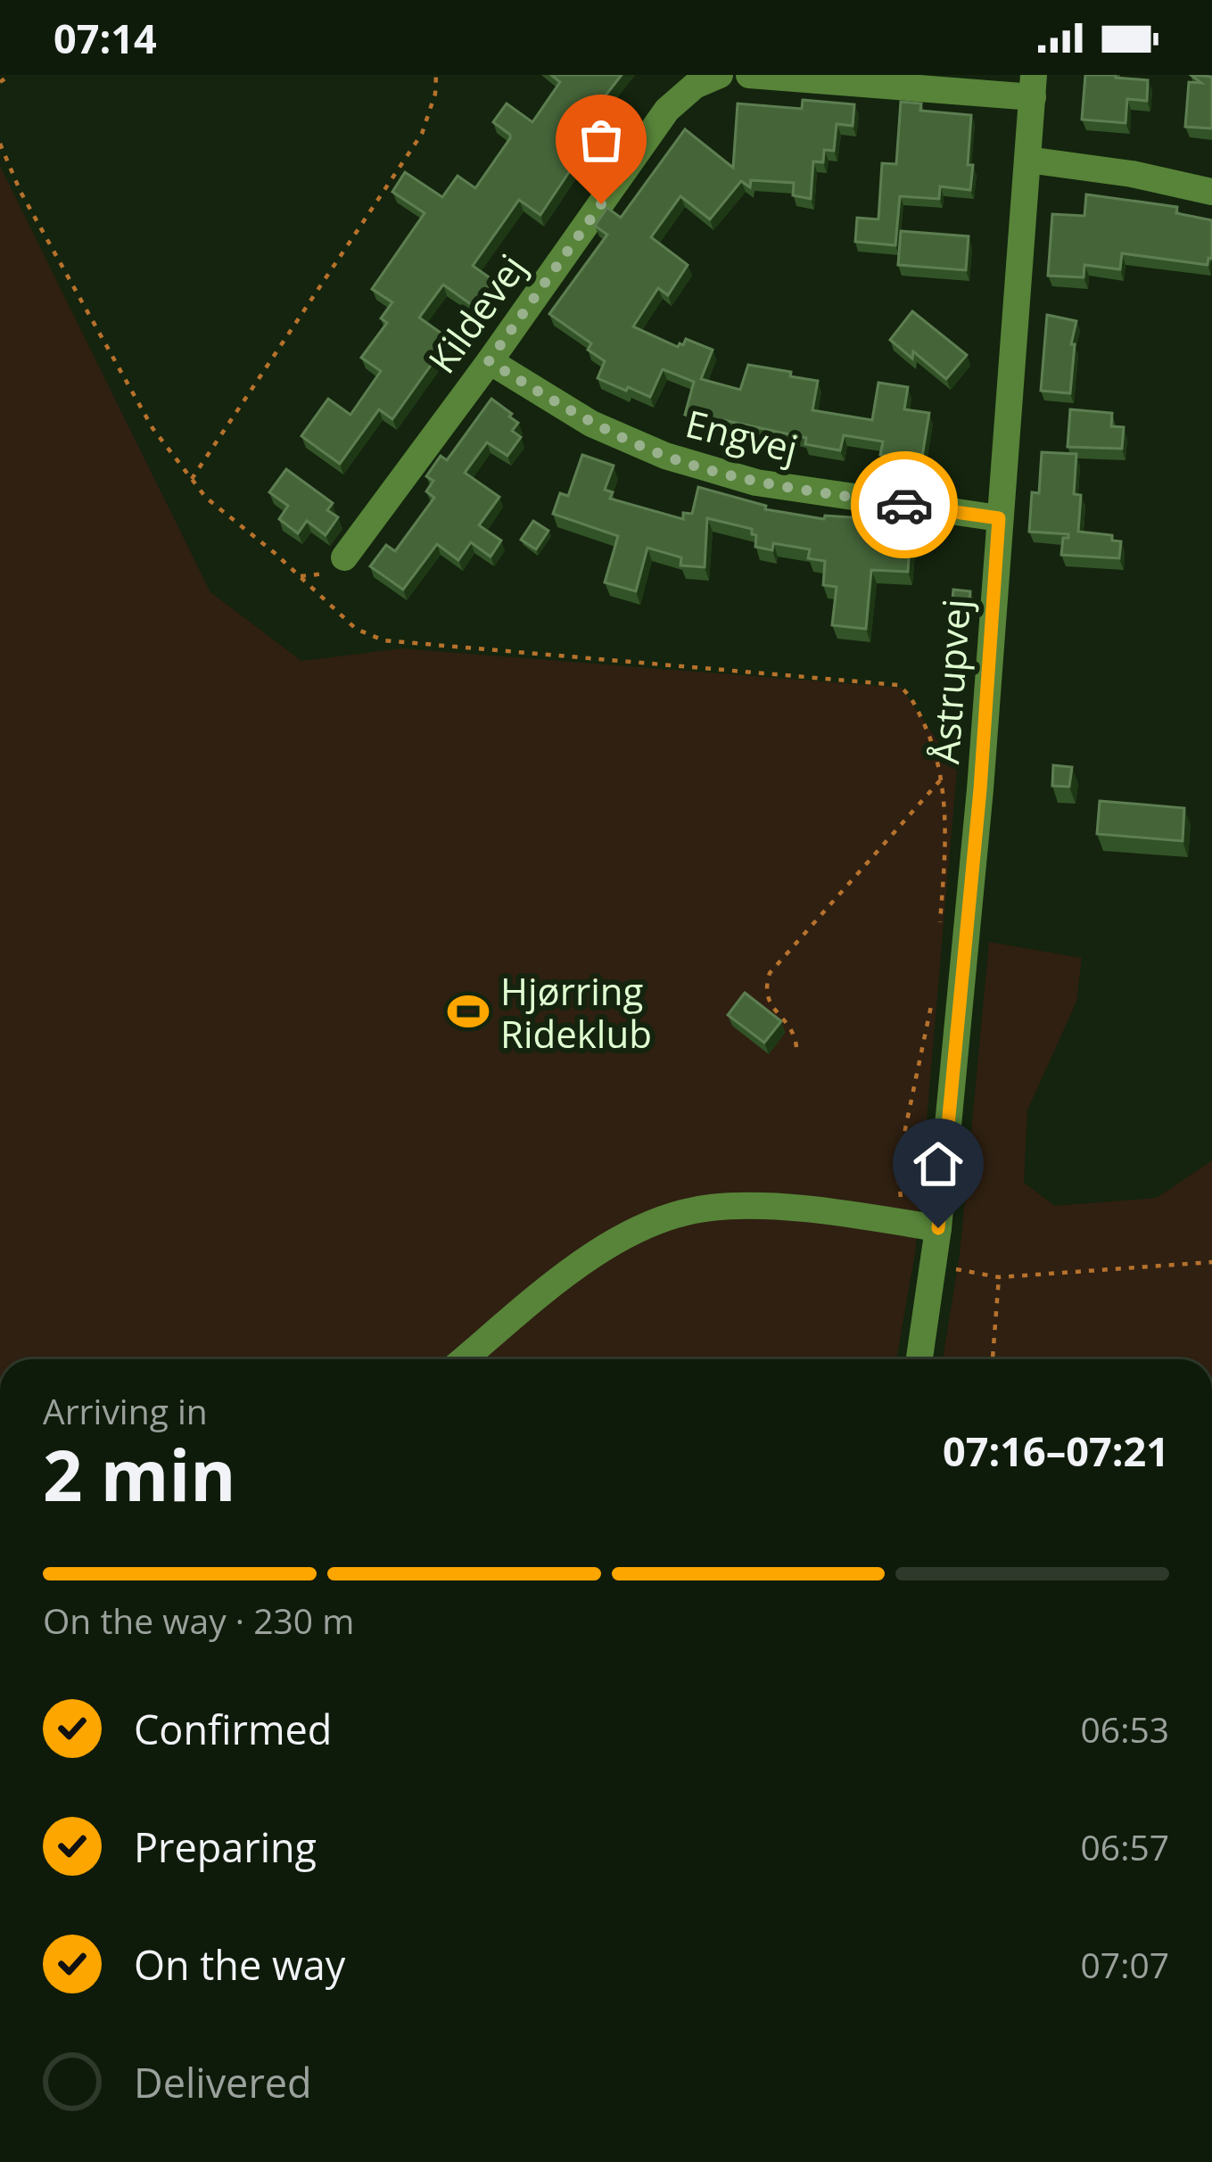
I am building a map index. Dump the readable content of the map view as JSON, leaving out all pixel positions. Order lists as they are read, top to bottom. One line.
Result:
{"streets":{"street":["Kildevej","Engvej","Åstrupvej"]},"crossings":[["Kildevej","Engvej"],["Engvej","Åstrupvej"]],"places":{"sports":["Hjørring Rideklub"]},"page":{"status":"07:14","heading":["2 min","Arriving in","07:16–07:21"],"bar":"On the way · 230 m","list":[["Confirmed","06:53"],["Preparing","06:57"],["On the way","07:07"],"Delivered"]}}
